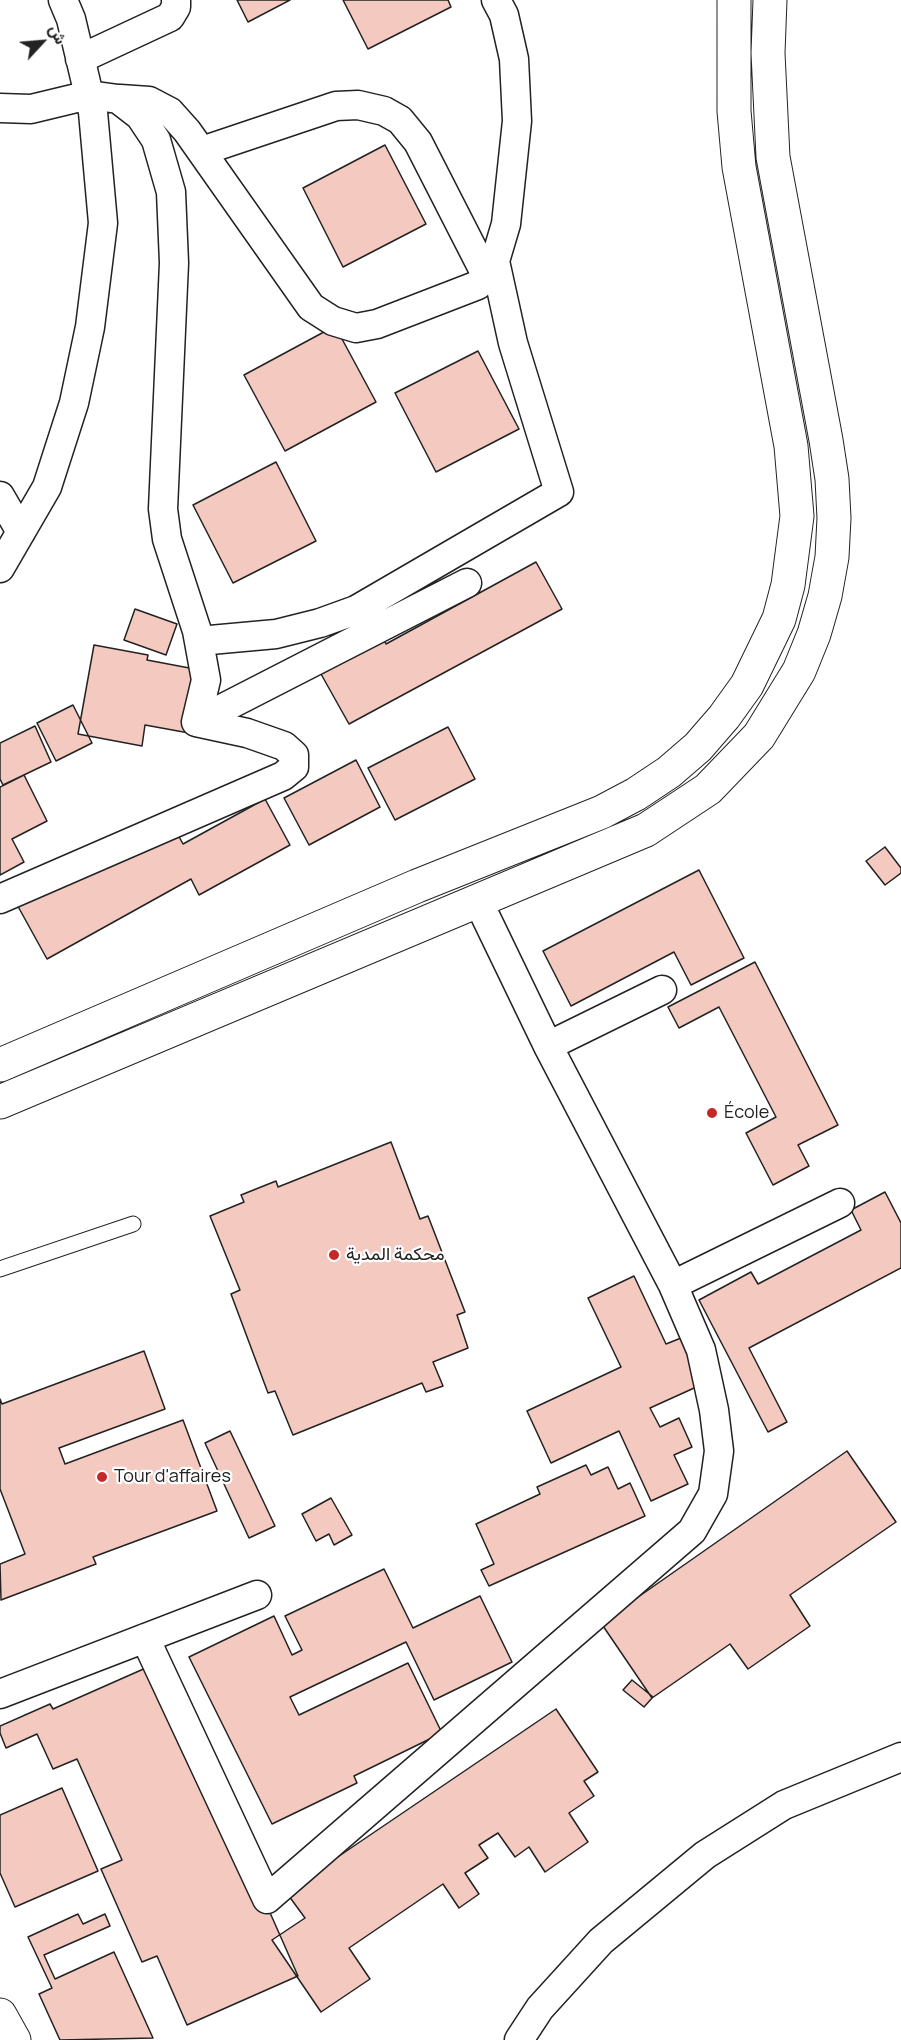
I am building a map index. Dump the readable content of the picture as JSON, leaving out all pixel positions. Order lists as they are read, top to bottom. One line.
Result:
{"places":["École","محكمة المدية","Tour d'affaires"],"north":"top right"}
